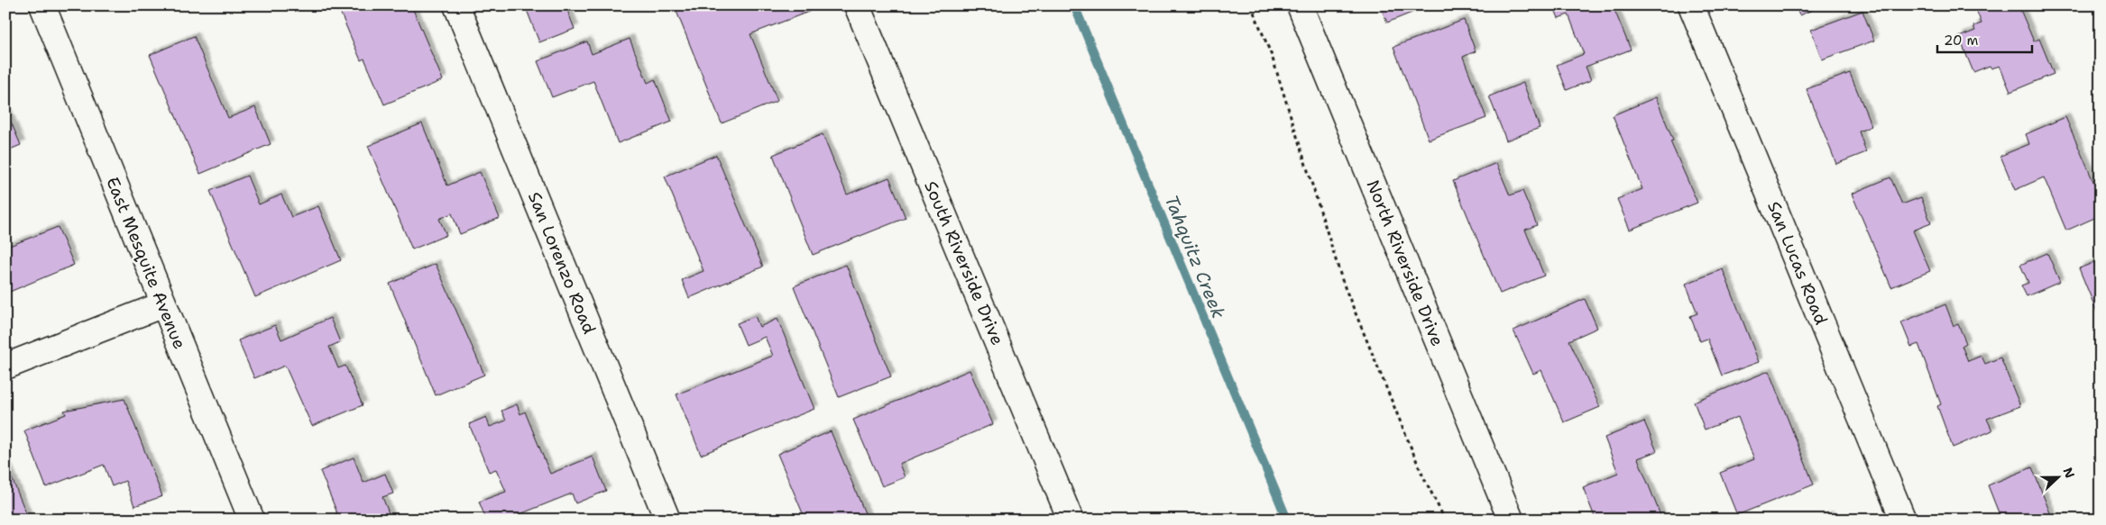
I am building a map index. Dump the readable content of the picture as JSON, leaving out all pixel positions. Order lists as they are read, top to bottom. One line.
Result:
{"streets":{"street":["East Mesquite Avenue","San Lorenzo Road","South Riverside Drive","North Riverside Drive","San Lucas Road"]},"water":["Tahquitz Creek"],"scale_bar":"20 m","north":"right"}
